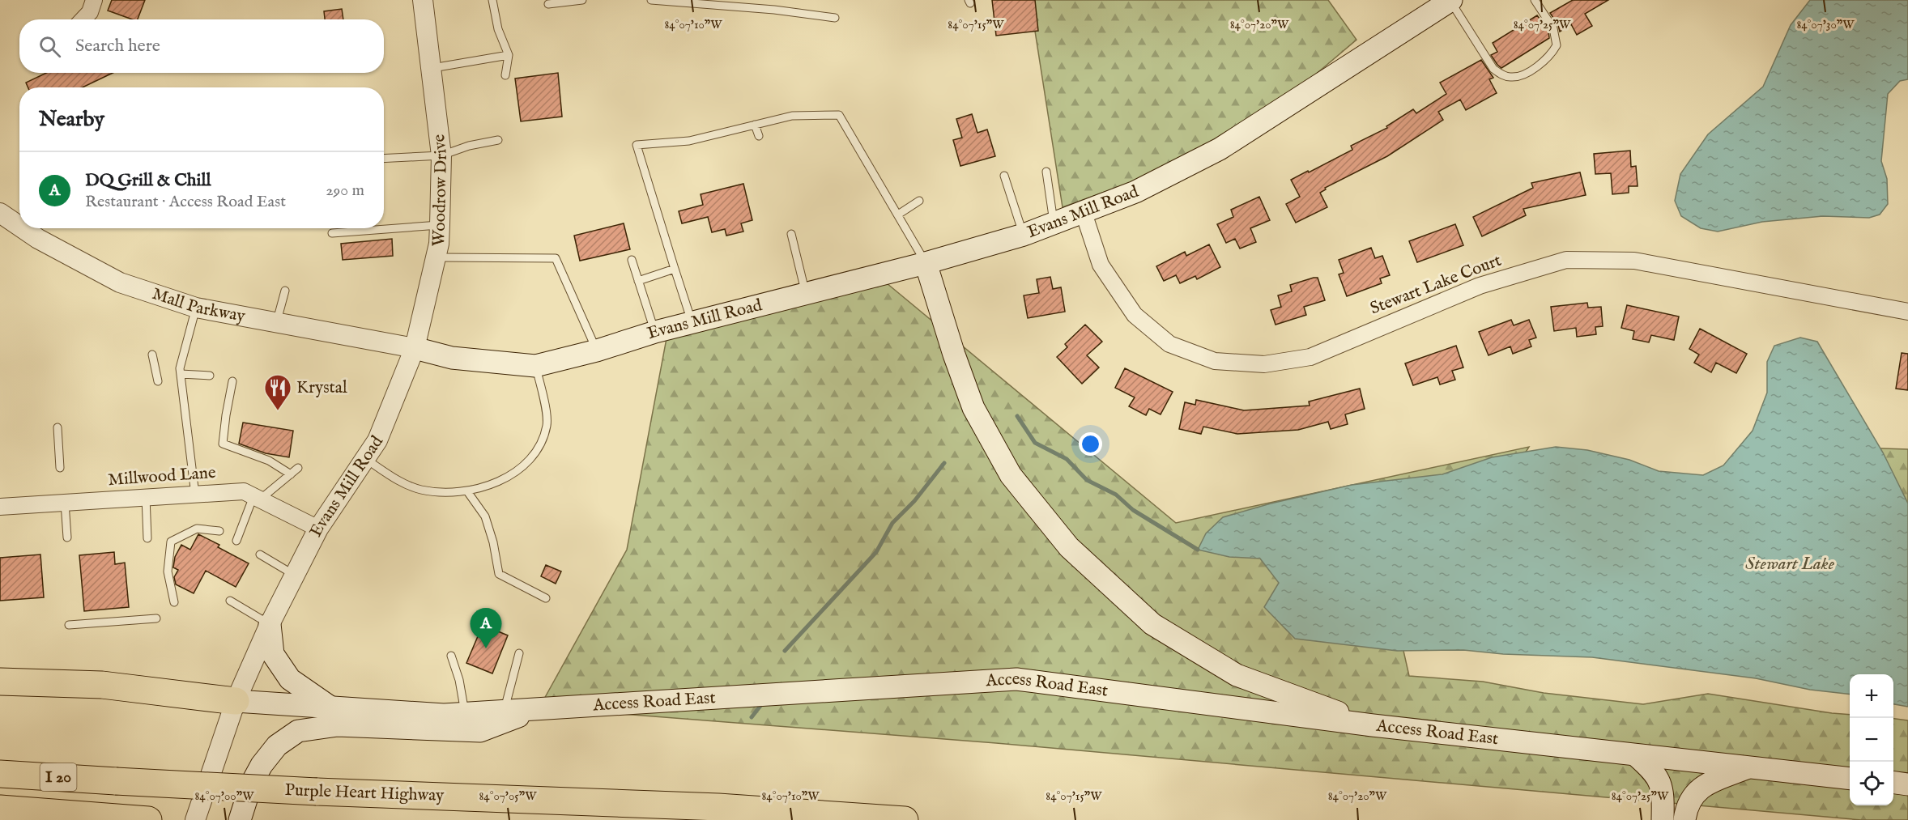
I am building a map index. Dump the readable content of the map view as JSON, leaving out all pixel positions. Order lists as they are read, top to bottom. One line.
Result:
{"streets":{"highway":["I 20","Purple Heart Highway"],"main road":["Evans Mill Road","Access Road East"],"street":["Woodrow Drive","Stewart Lake Court","Mall Parkway","Millwood Lane"]},"crossings":[["Woodrow Drive","Evans Mill Road"],["Woodrow Drive","Mall Parkway"],["Evans Mill Road","Stewart Lake Court"],["Evans Mill Road","Mall Parkway"],["Evans Mill Road","Millwood Lane"],["Evans Mill Road","Access Road East"]],"water":["Stewart Lake"],"places":{"restaurant":["Krystal"]},"page":{"search":"Search here","heading":"Nearby","list":[{"mark":"A","name":"DQ Grill & Chill","note":"Restaurant · Access Road East","value":"290 m"}],"pins":"A","map_buttons":["+","−"]},"coordinates":["84°07'10\"W","84°07'15\"W","84°07'20\"W","84°07'25\"W","84°07'30\"W","84°07'00\"W","84°07'05\"W"]}
